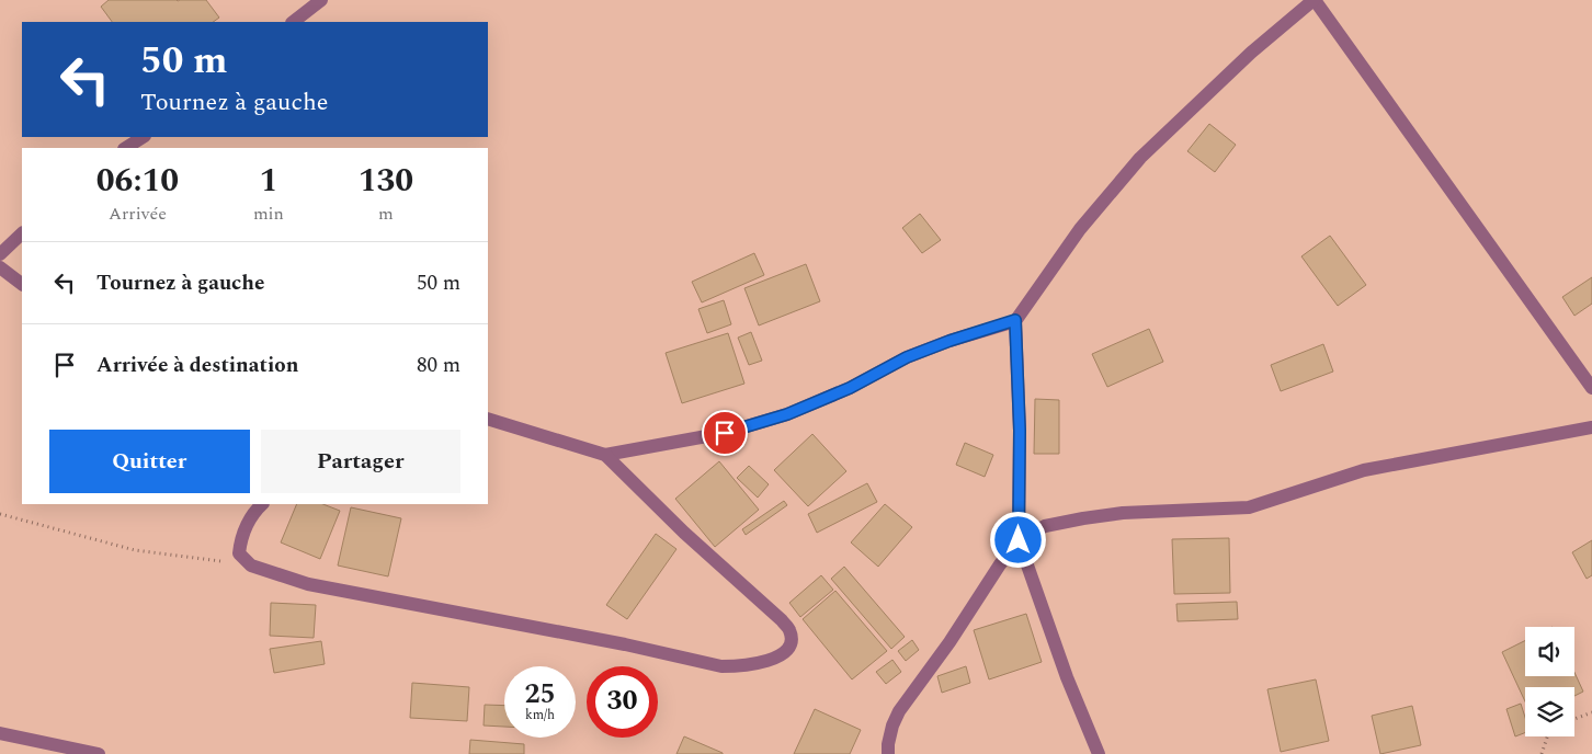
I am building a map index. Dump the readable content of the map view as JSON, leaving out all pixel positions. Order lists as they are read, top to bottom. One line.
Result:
{"page":{"turn":["50 m","Tournez à gauche"],"eta":["06:10","Arrivée","1","min","130","m"],"list":[{"name":"Tournez à gauche","value":"50 m"},{"name":"Arrivée à destination","value":"80 m"}],"buttons":["Quitter","Partager"],"speed":"25 km/h","limit":"30"}}
